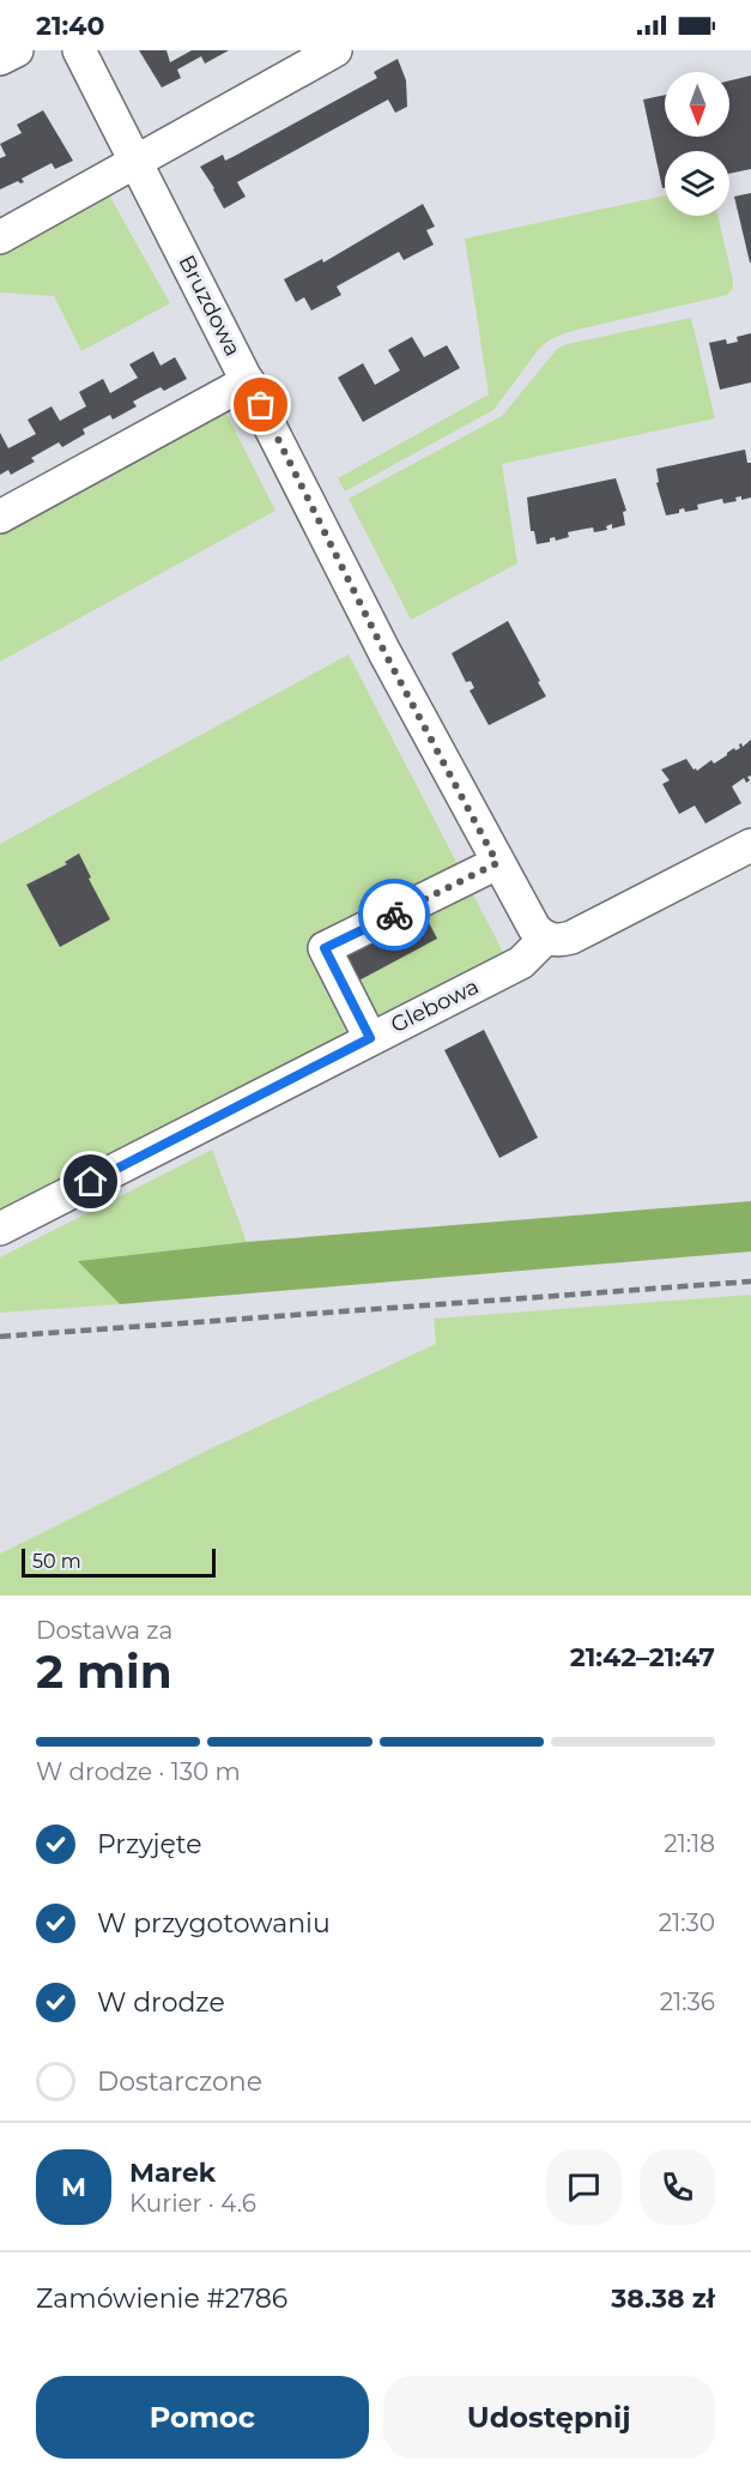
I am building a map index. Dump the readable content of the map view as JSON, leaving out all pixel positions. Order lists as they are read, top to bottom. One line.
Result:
{"streets":{"street":["Bruzdowa","Glebowa"]},"crossings":[["Bruzdowa","Glebowa"]],"scale_bar":"50 m","north":"bottom","page":{"status":"21:40","scale":"50 m","heading":["2 min","Dostawa za","21:42–21:47"],"panel":["Marek","Kurier · 4.6","Zamówienie #2786","38.38 zł"],"bar":"W drodze · 130 m","list":[["Przyjęte","21:18"],["W przygotowaniu","21:30"],["W drodze","21:36"],"Dostarczone"],"round":"M","buttons":["Pomoc","Udostępnij"]}}
